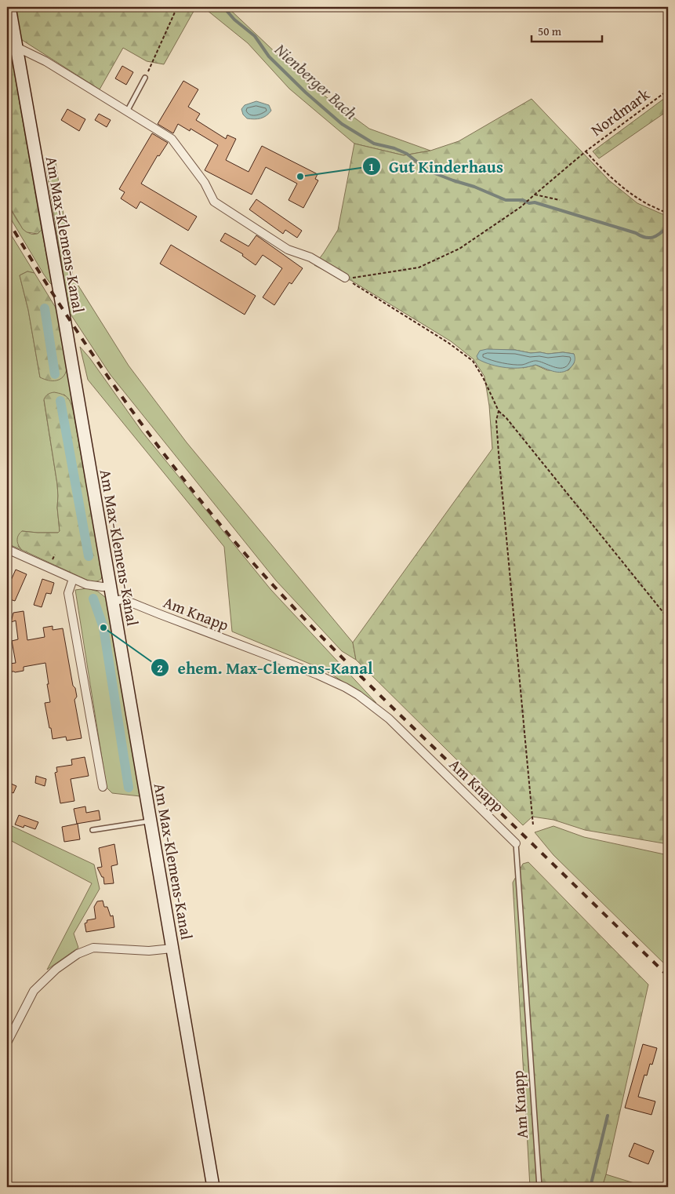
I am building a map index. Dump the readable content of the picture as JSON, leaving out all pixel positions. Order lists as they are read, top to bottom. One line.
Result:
{"streets":{"main road":["Am Max-Klemens-Kanal"],"street":["Am Knapp"],"path":["Nordmark"]},"crossings":[["Am Max-Klemens-Kanal","Am Knapp"]],"water":["Nienberger Bach"],"places":["Gut Kinderhaus","ehem. Max-Clemens-Kanal"],"scale_bar":"50 m"}
